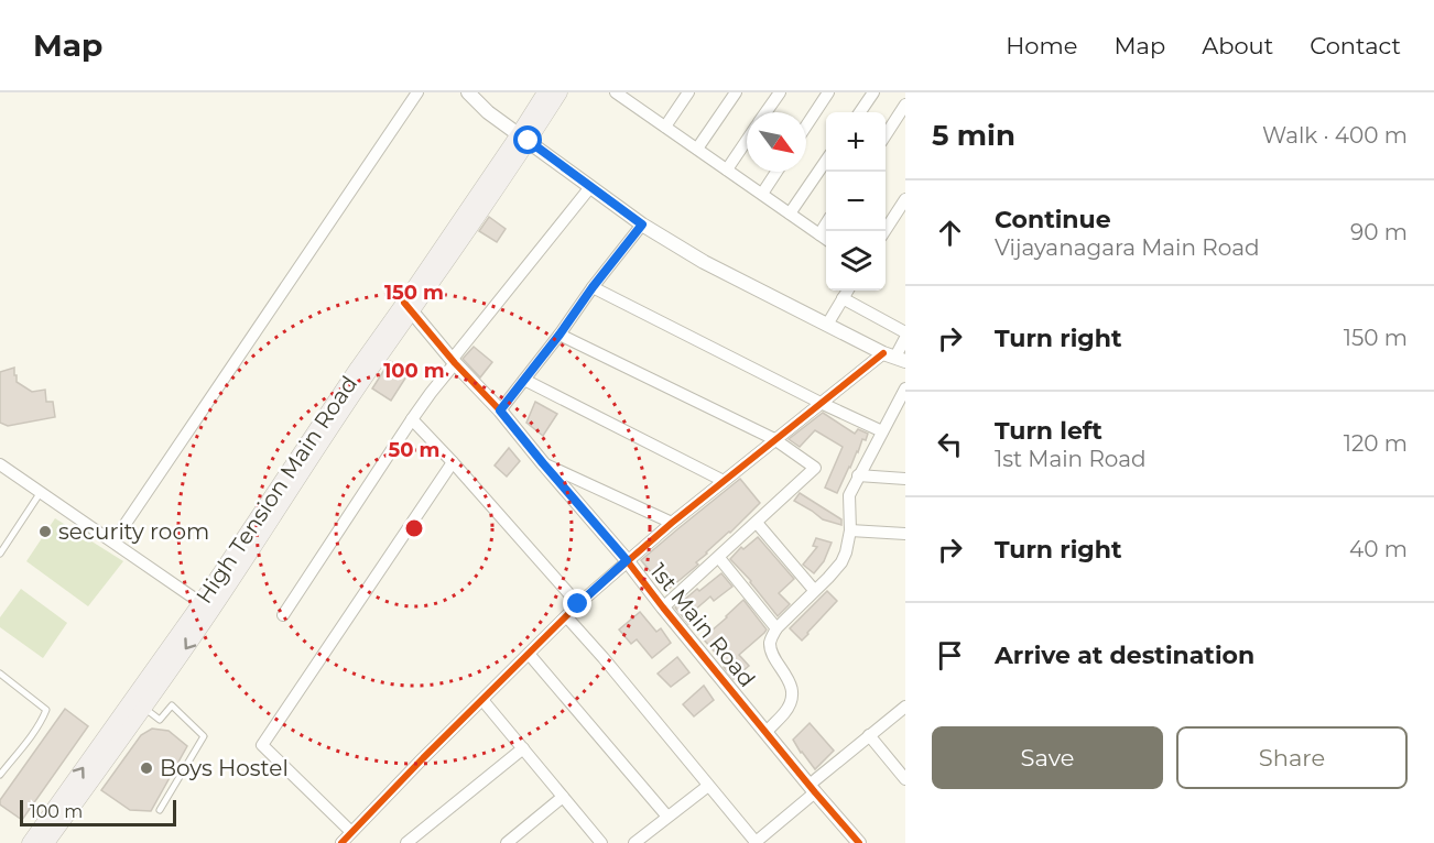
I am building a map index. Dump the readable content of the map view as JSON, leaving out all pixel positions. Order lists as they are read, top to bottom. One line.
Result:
{"streets":{"main road":["High Tension Main Road"],"street":["1st Main Road"]},"crossings":[["High Tension Main Road","1st Main Road"]],"places":["security room","Boys Hostel"],"scale_bar":"100 m","north":"bottom right","page":{"header":"Map","nav":["Home","Map","About","Contact"],"heading":["5 min","Walk · 400 m"],"map_buttons":["+","−"],"list":[["Continue","Vijayanagara Main Road","90 m"],["Turn right","150 m"],["Turn left","1st Main Road","120 m"],["Turn right","40 m"],"Arrive at destination"],"buttons":["Save","Share"],"scale":"100 m"},"rings":["150 m","100 m","50 m"]}
